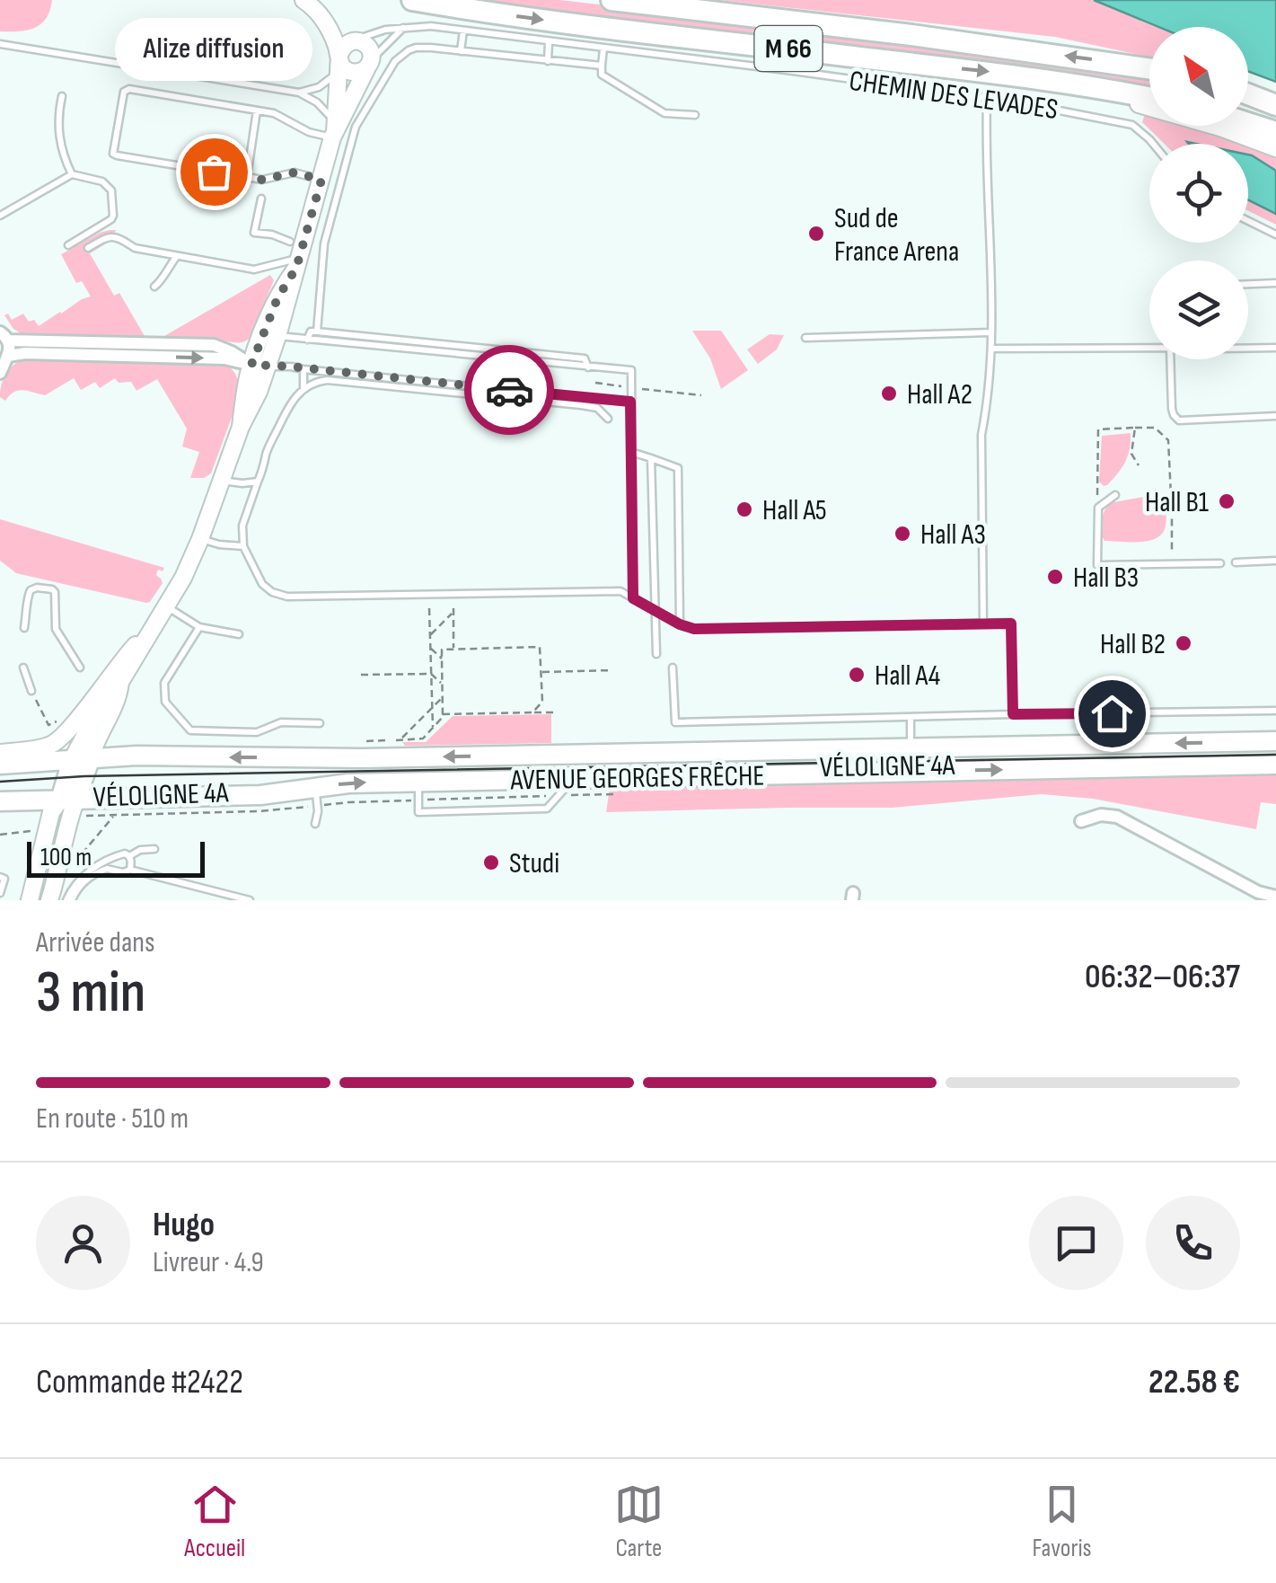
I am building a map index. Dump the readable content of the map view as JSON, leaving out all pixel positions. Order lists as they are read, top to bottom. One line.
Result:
{"streets":{"highway":["M 66"],"main road":["AVENUE GEORGES FRÊCHE"],"lane":["CHEMIN DES LEVADES"],"path":["VÉLOLIGNE 4A"]},"crossings":[["VÉLOLIGNE 4A","AVENUE GEORGES FRÊCHE"]],"places":["Alize diffusion","Sud de France Arena","Hall A2","Hall B1","Hall A5","Hall A3","Hall B3","Hall B2","Hall A4","Studi"],"scale_bar":"100 m","north":"top left","page":{"bubble":"Alize diffusion","scale":"100 m","heading":["3 min","Arrivée dans","06:32–06:37"],"panel":["Hugo","Livreur · 4.9","Commande #2422","22.58 €"],"bar":"En route · 510 m","tabs":["Accueil","Carte","Favoris"]}}
